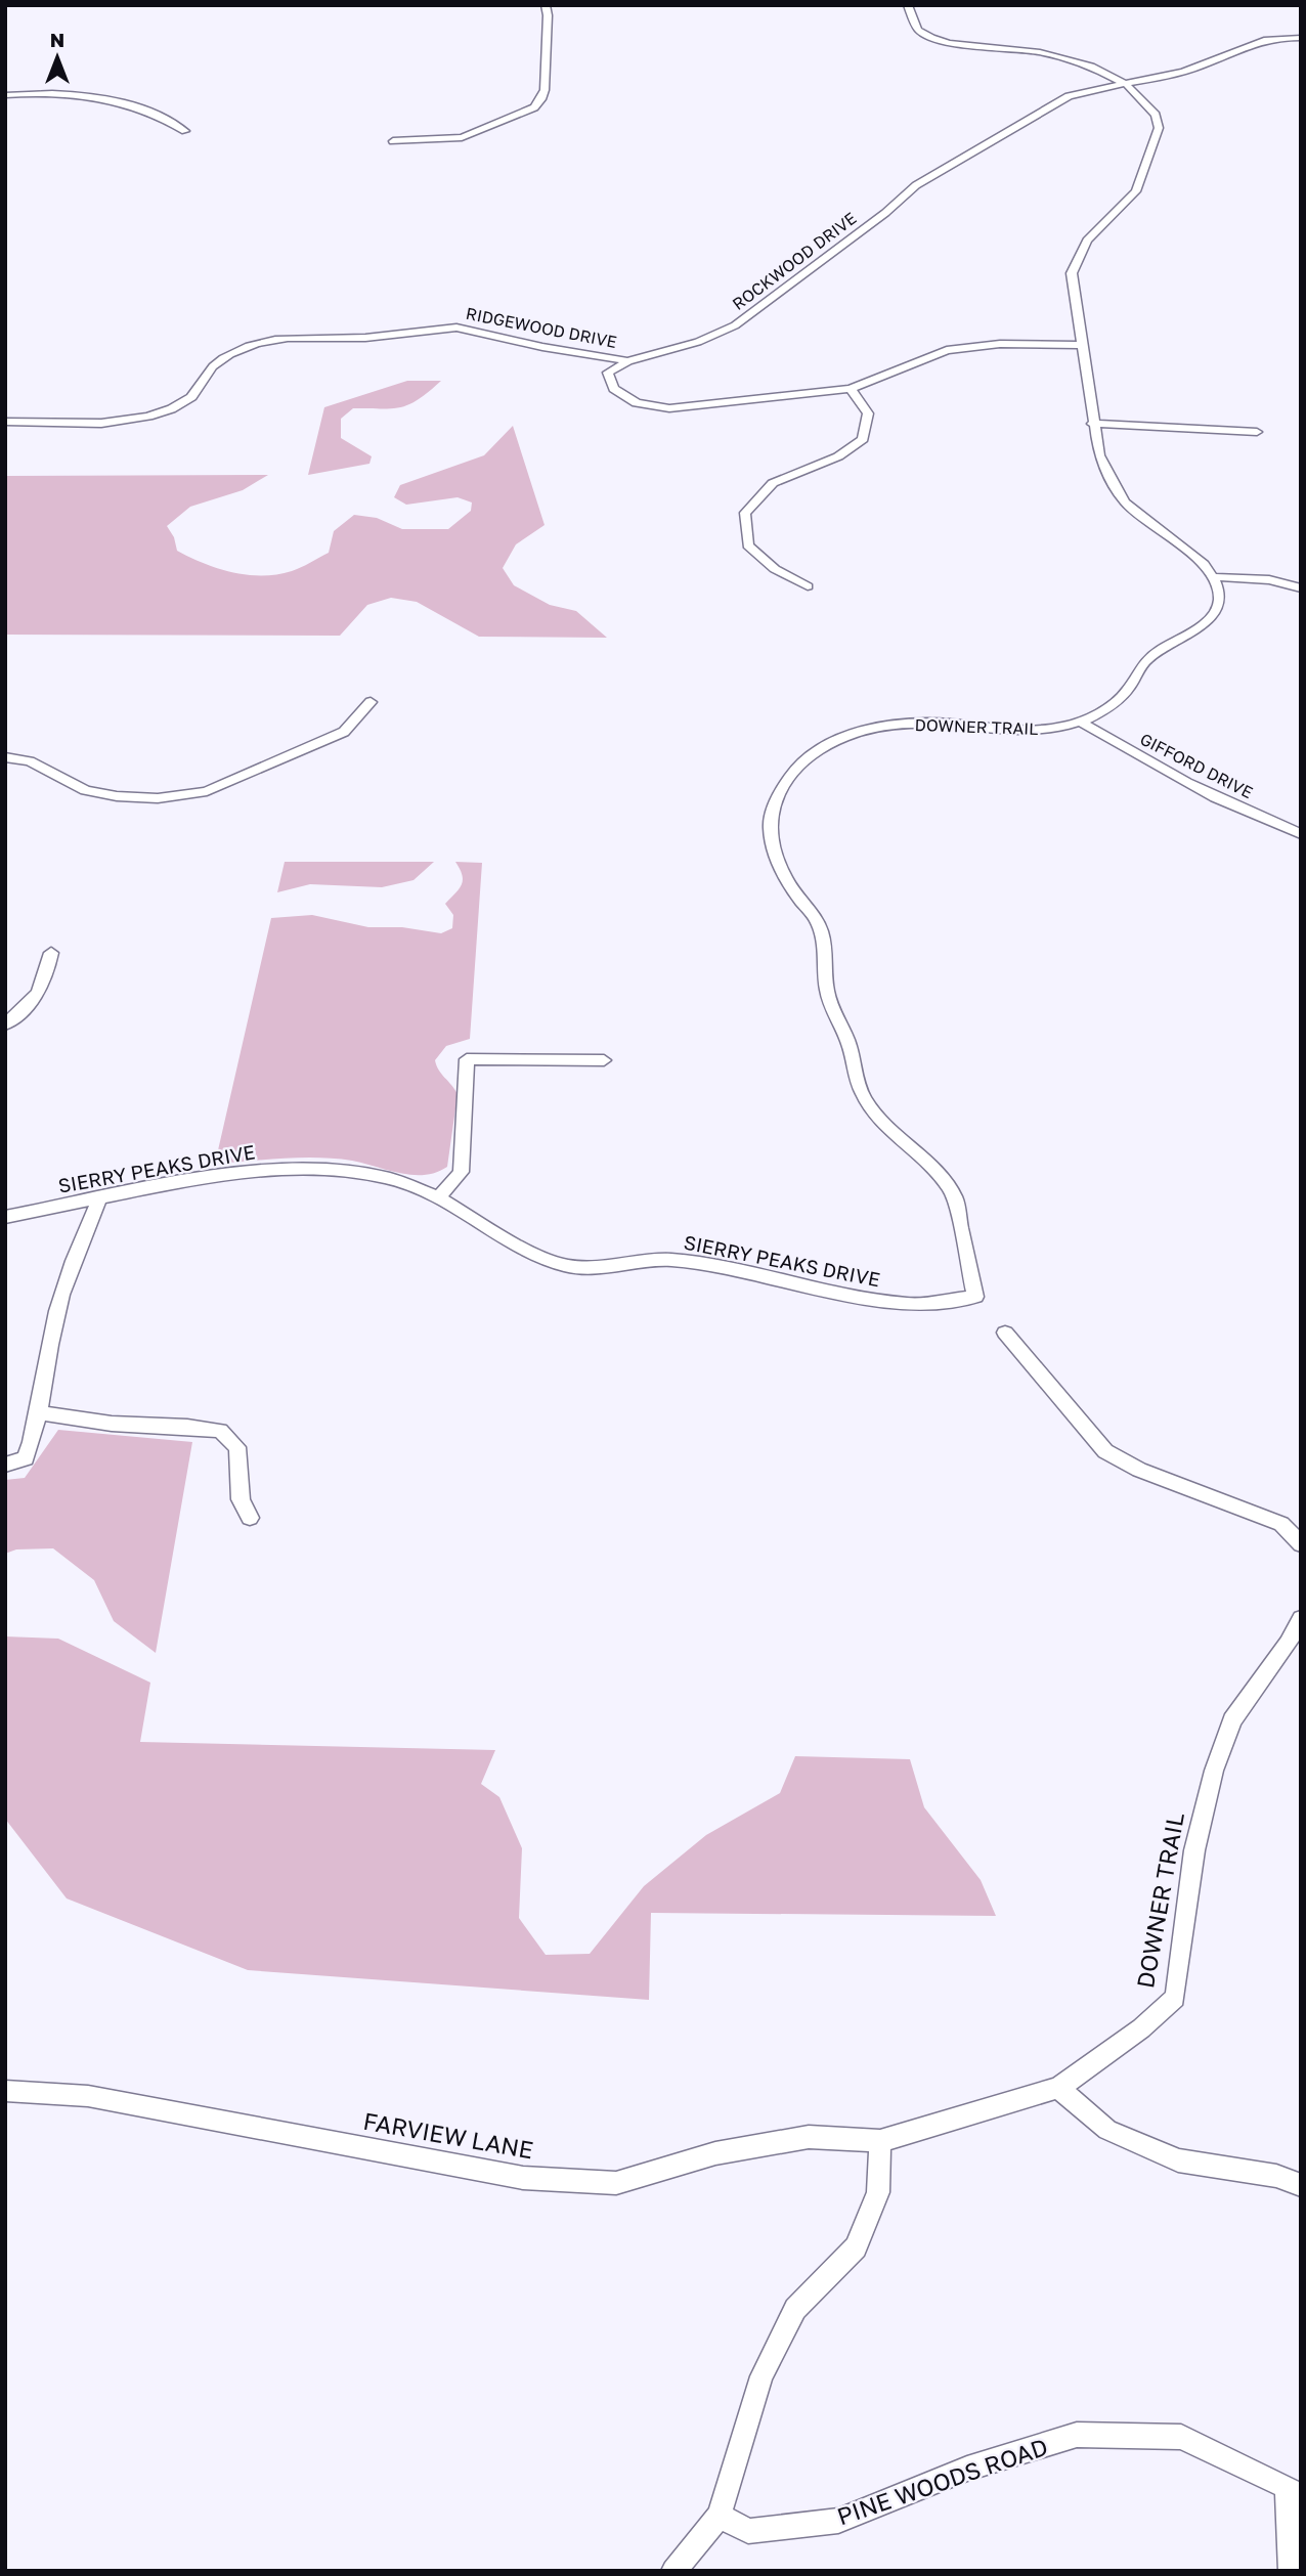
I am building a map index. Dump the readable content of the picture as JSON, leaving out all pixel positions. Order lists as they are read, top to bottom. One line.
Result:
{"streets":{"street":["ROCKWOOD DRIVE","RIDGEWOOD DRIVE","DOWNER TRAIL","GIFFORD DRIVE","SIERRY PEAKS DRIVE","FARVIEW LANE","PINE WOODS ROAD"]},"crossings":[["ROCKWOOD DRIVE","RIDGEWOOD DRIVE"],["DOWNER TRAIL","GIFFORD DRIVE"],["DOWNER TRAIL","SIERRY PEAKS DRIVE"],["DOWNER TRAIL","FARVIEW LANE"]],"north":"top"}
